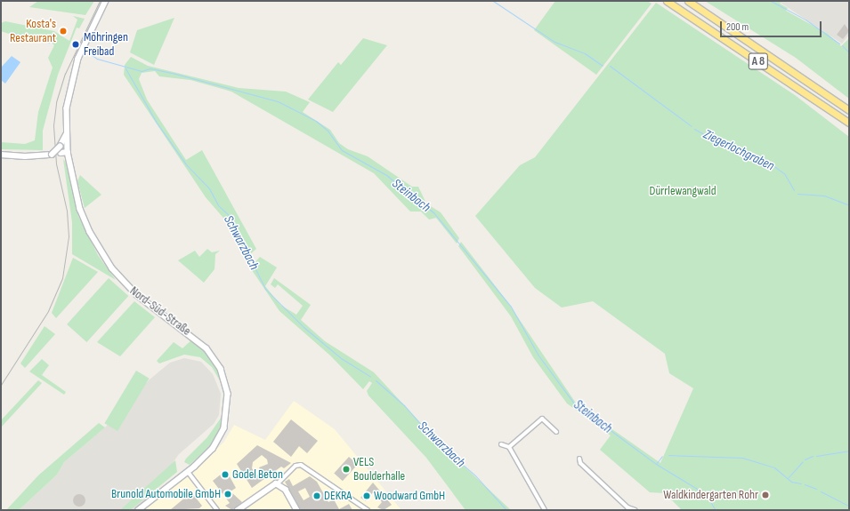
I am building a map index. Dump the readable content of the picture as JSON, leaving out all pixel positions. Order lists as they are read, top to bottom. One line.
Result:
{"streets":{"highway":["A 8"],"main road":["Nord-Süd-Straße"]},"water":["Ziegerlochgraben","Steinbach","Schwarzbach"],"parks":["Dürrlewangwald"],"places":["Kosta's Restaurant","Möhringen Freibad","VELS Boulderhalle","Godel Beton","Brunold Automobile GmbH","Waldkindergarten Rohr","DEKRA","Woodward GmbH"],"scale_bar":"200 m"}
